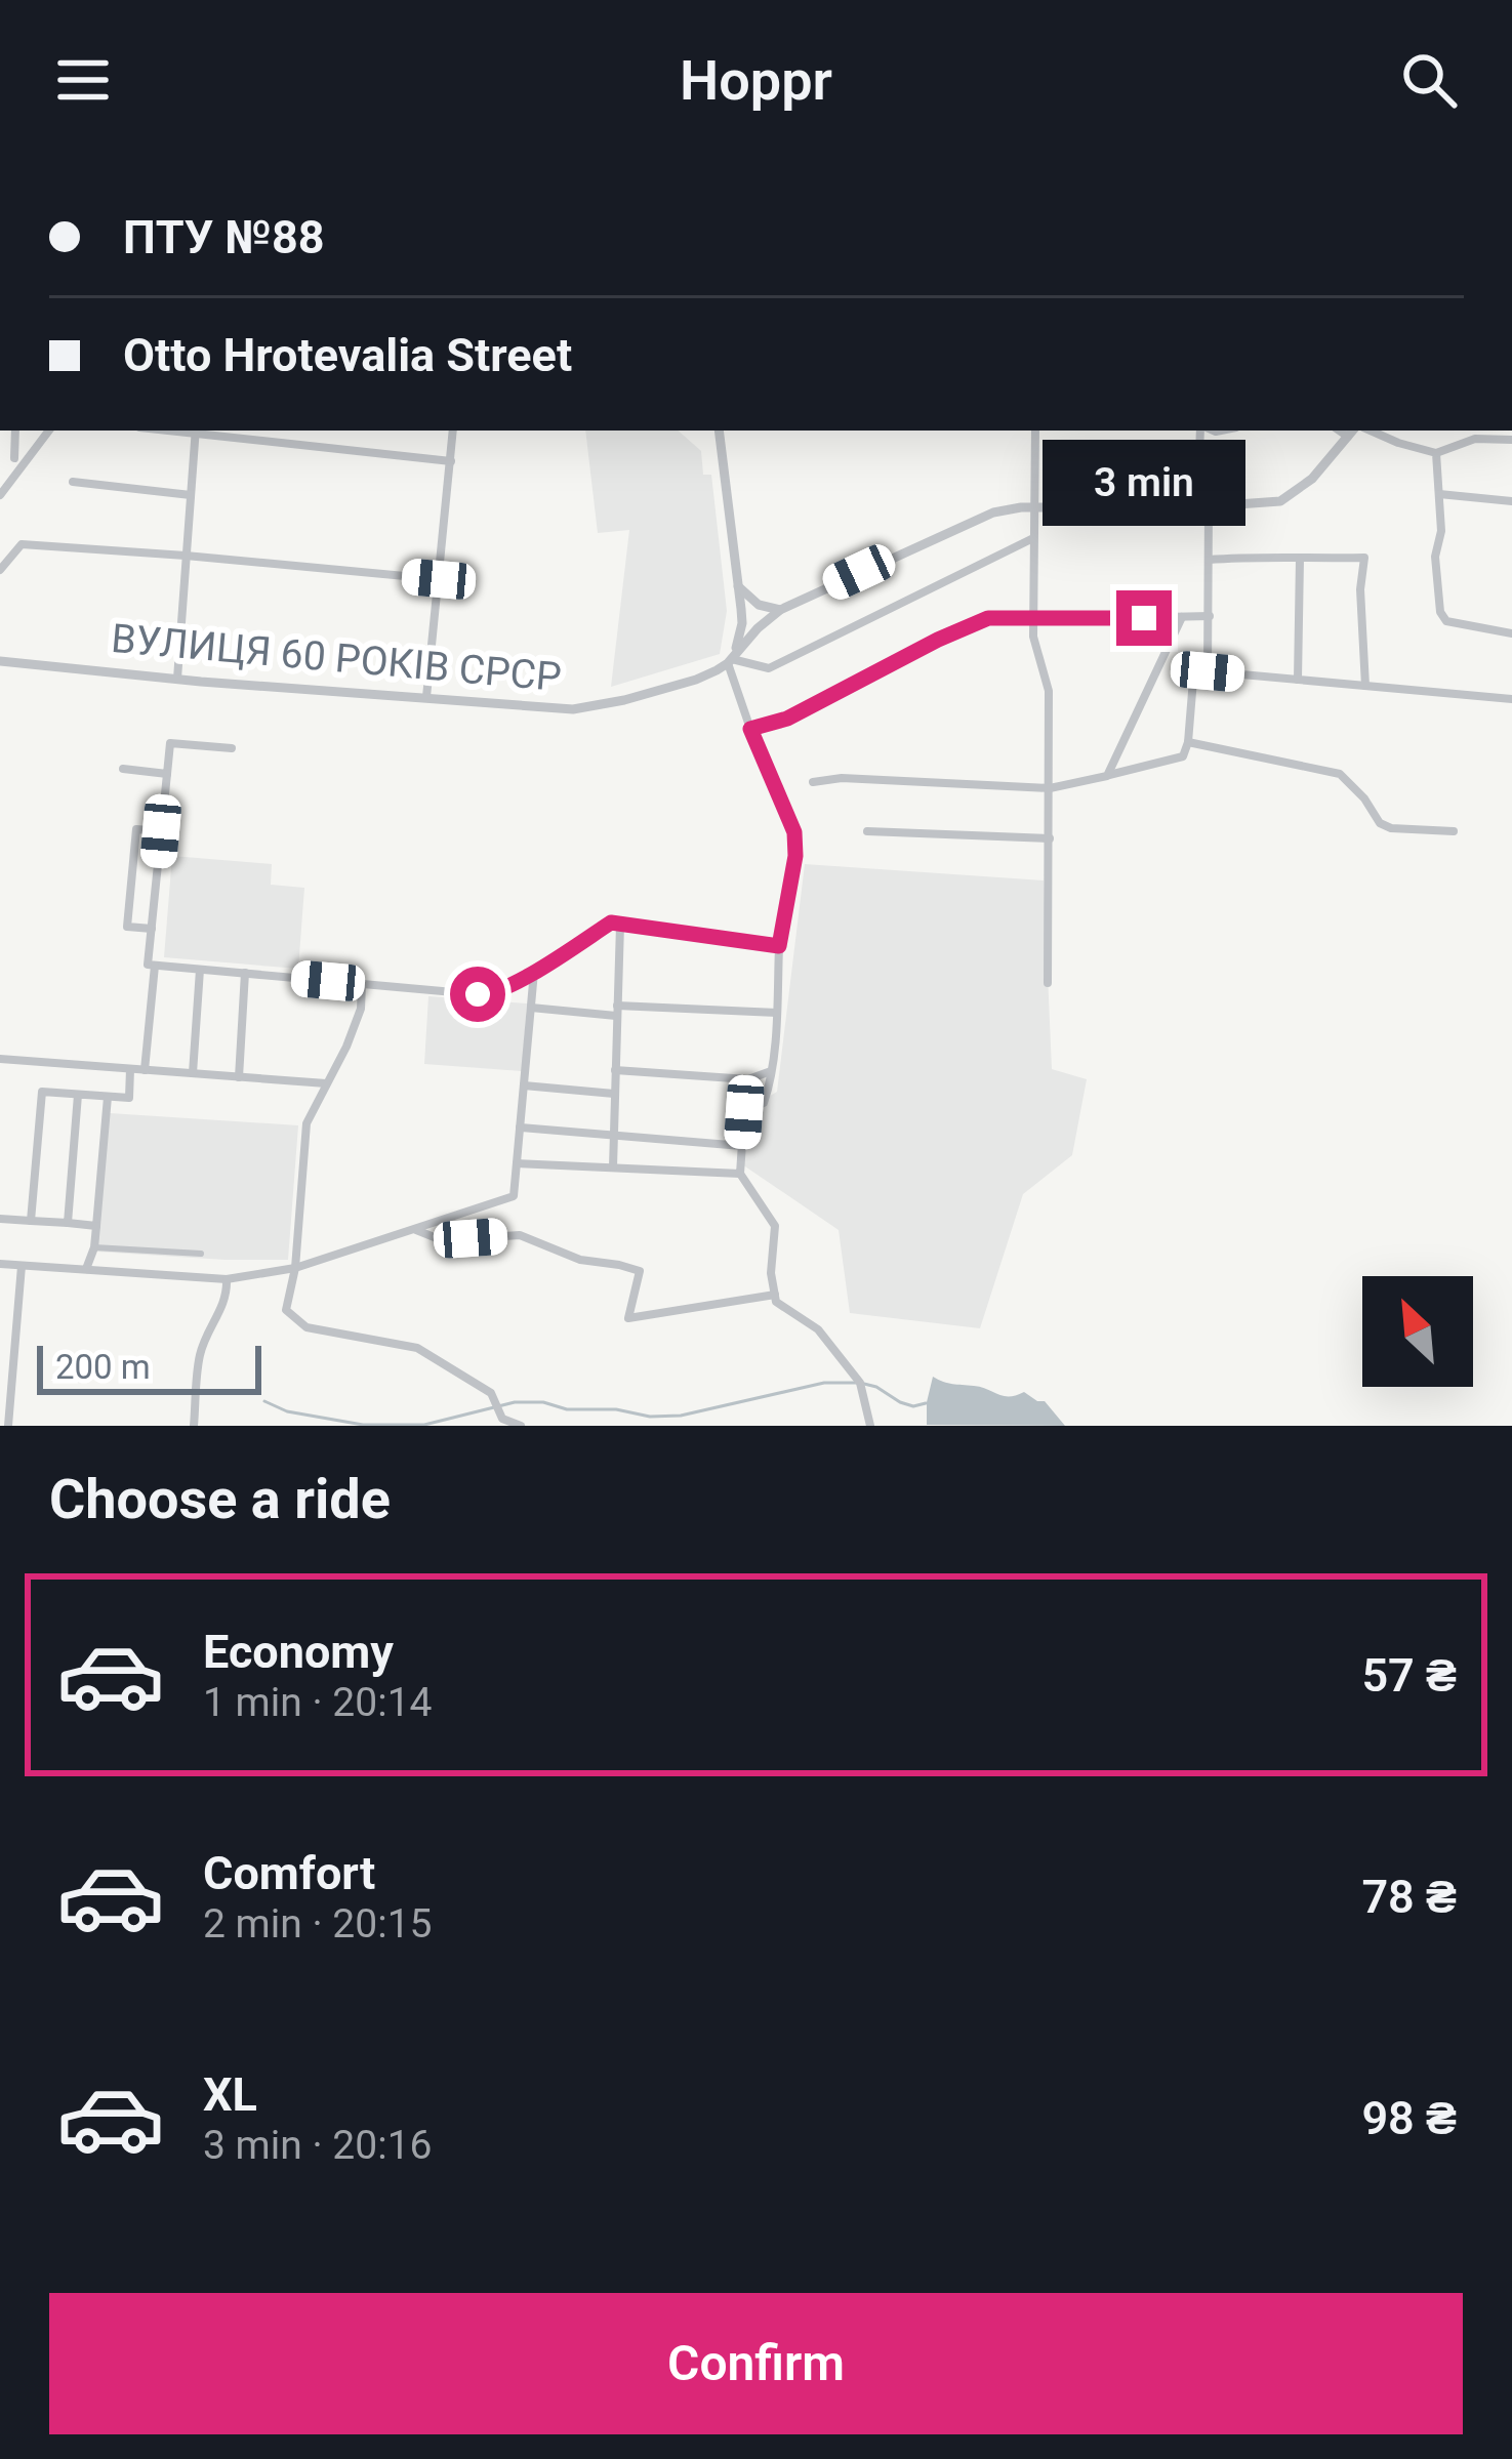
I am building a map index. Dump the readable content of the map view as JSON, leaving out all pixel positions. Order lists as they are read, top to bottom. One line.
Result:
{"streets":{"street":["ВУЛИЦЯ 60 РОКІВ СРСР"]},"scale_bar":"200 m","north":"top left","page":{"header":"Hoppr","banner":["ПТУ №88","Otto Hrotevalia Street"],"bubble":"3 min","scale":"200 m","heading":"Choose a ride","list":[{"name":"Economy","note":"1 min · 20:14","value":"57 ₴"},{"name":"Comfort","note":"2 min · 20:15","value":"78 ₴"},{"name":"XL","note":"3 min · 20:16","value":"98 ₴"}],"buttons":"Confirm"}}
